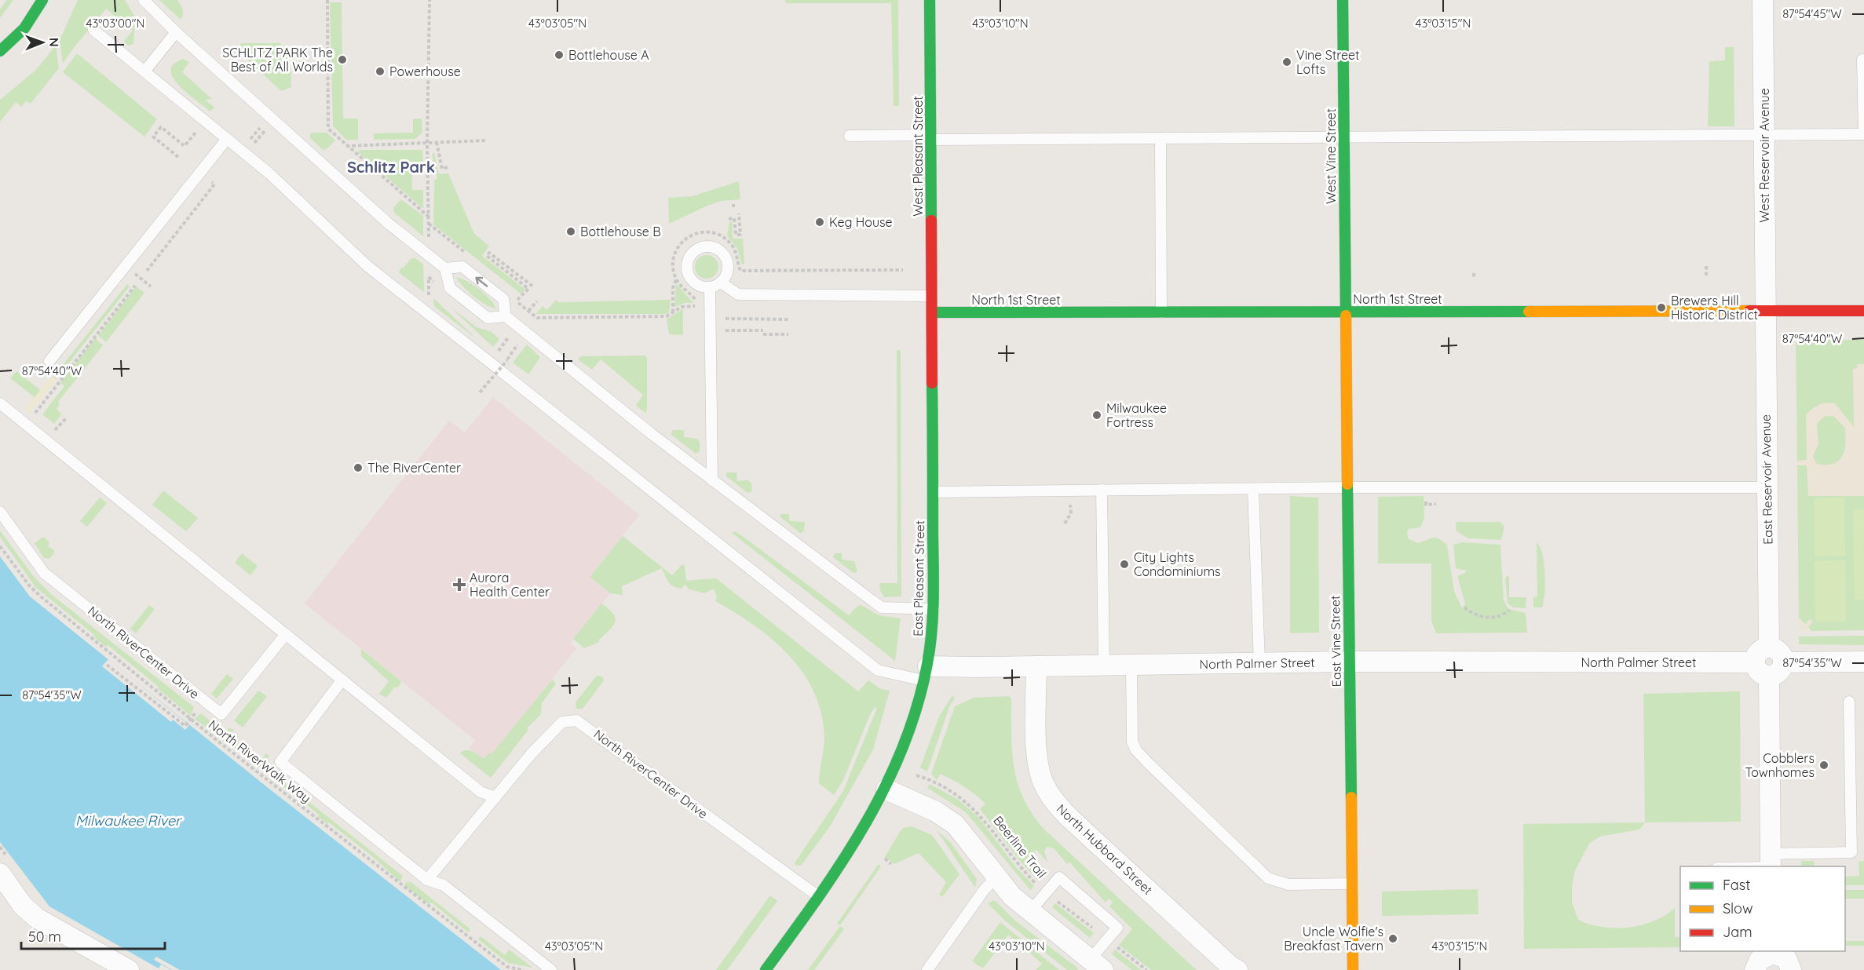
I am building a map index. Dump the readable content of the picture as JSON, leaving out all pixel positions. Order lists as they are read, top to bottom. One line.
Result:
{"streets":{"street":["West Reservoir Avenue","West Pleasant Street","West Vine Street","North 1st Street","East Reservoir Avenue","East Pleasant Street","East Vine Street","North Palmer Street","North Hubbard Street"],"lane":["North RiverCenter Drive"],"path":["North RiverWalk Way","Beerline Trail"]},"crossings":[["West Reservoir Avenue","North 1st Street"],["West Reservoir Avenue","East Reservoir Avenue"],["West Pleasant Street","North 1st Street"],["West Pleasant Street","East Pleasant Street"],["West Vine Street","North 1st Street"],["West Vine Street","East Vine Street"],["North 1st Street","East Reservoir Avenue"],["North 1st Street","East Pleasant Street"],["North 1st Street","East Vine Street"],["East Reservoir Avenue","North Palmer Street"],["East Pleasant Street","North RiverCenter Drive"],["East Pleasant Street","North Palmer Street"],["East Vine Street","North Palmer Street"],["North Palmer Street","North Hubbard Street"]],"districts":["Schlitz Park"],"water":["Milwaukee River"],"places":{"other":["Bottlehouse A","SCHLITZ PARK The Best of All Worlds","Vine Street Lofts","Powerhouse","Keg House","Bottlehouse B","Brewers Hill Historic District","Milwaukee Fortress","The RiverCenter","City Lights Condominiums","Cobblers Townhomes","Uncle Wolfie's Breakfast Tavern"],"health":["Aurora Health Center"]},"legend":["Fast","Slow","Jam"],"scale_bar":"50 m","north":"right","coordinates":["87°54'45\"W","43°03'00\"N","43°03'05\"N","43°03'10\"N","43°03'15\"N","87°54'40\"W","87°54'35\"W"]}
